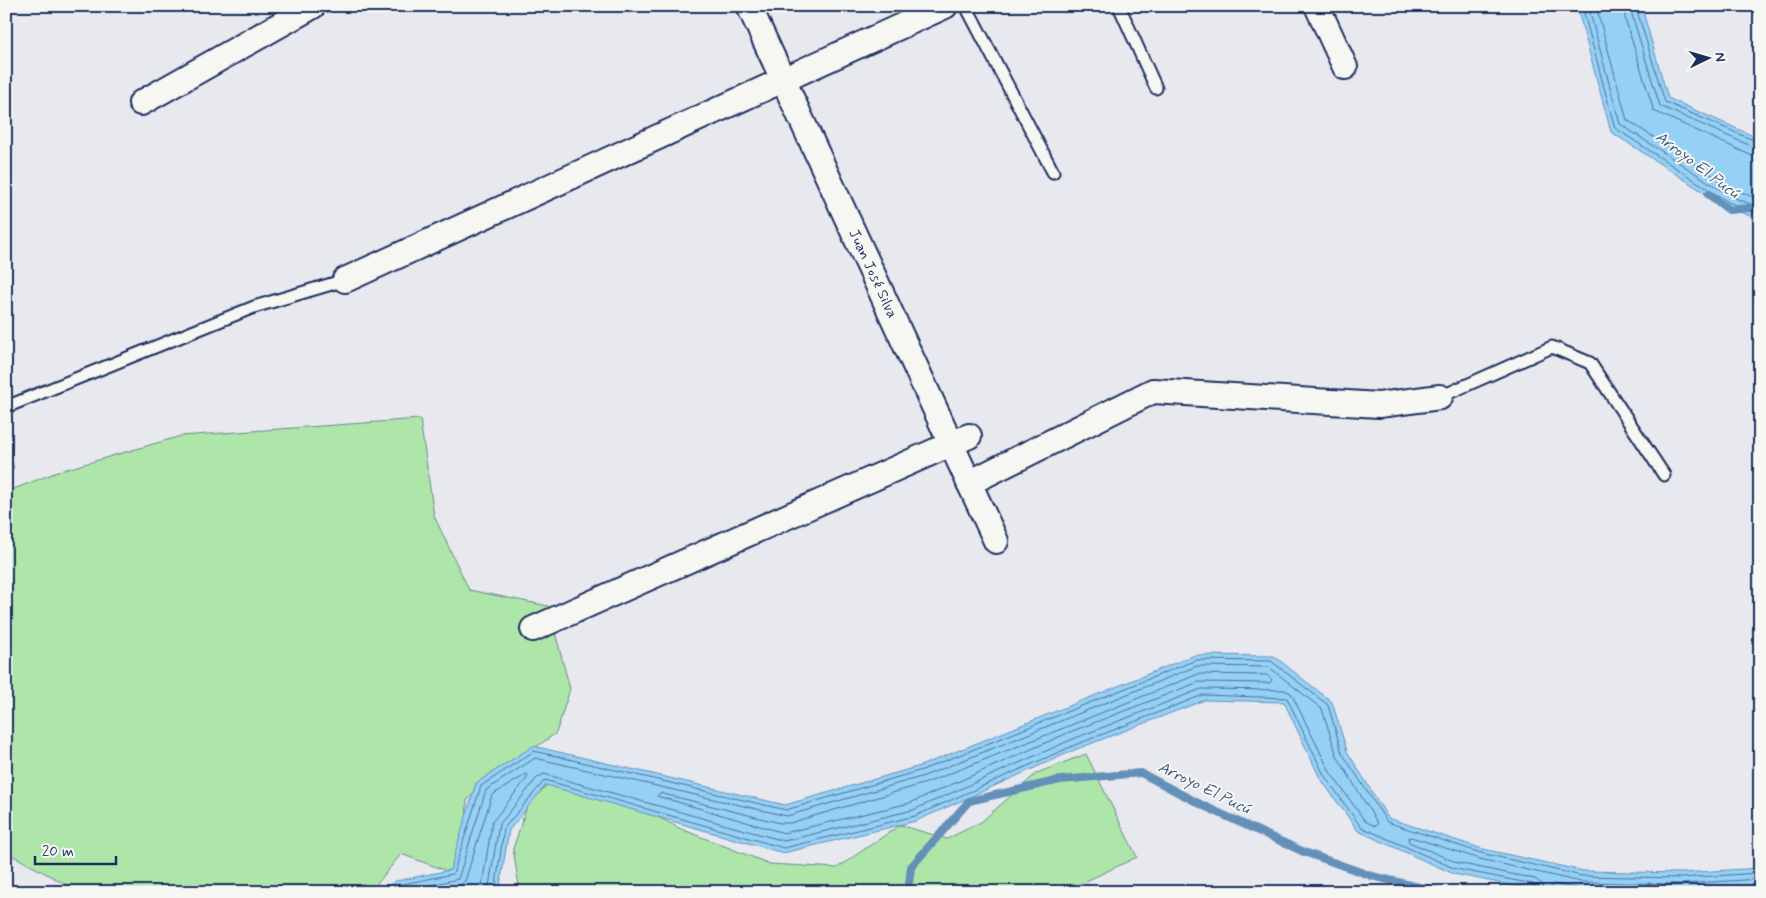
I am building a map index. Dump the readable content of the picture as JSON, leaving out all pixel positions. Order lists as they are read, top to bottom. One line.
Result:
{"streets":{"street":["Juan José Silva"]},"water":["Arroyo El Pucú"],"scale_bar":"20 m","north":"right"}
